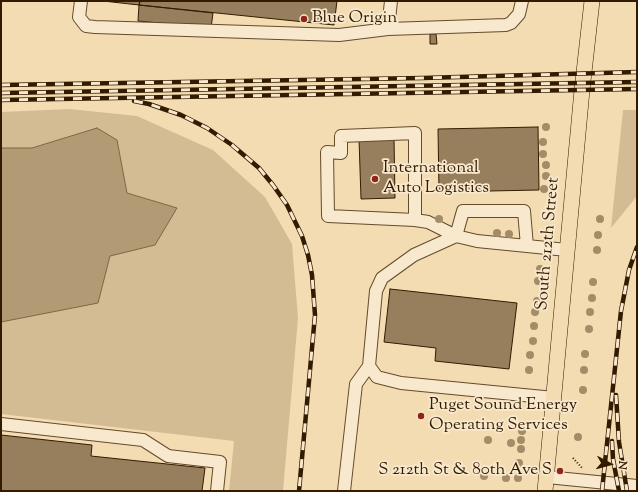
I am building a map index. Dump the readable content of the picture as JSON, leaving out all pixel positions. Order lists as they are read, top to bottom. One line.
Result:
{"streets":{"main road":["South 212th Street"]},"places":["Blue Origin","International Auto Logistics","Puget Sound Energy Operating Services","S 212th St & 80th Ave S"],"north":"right"}
